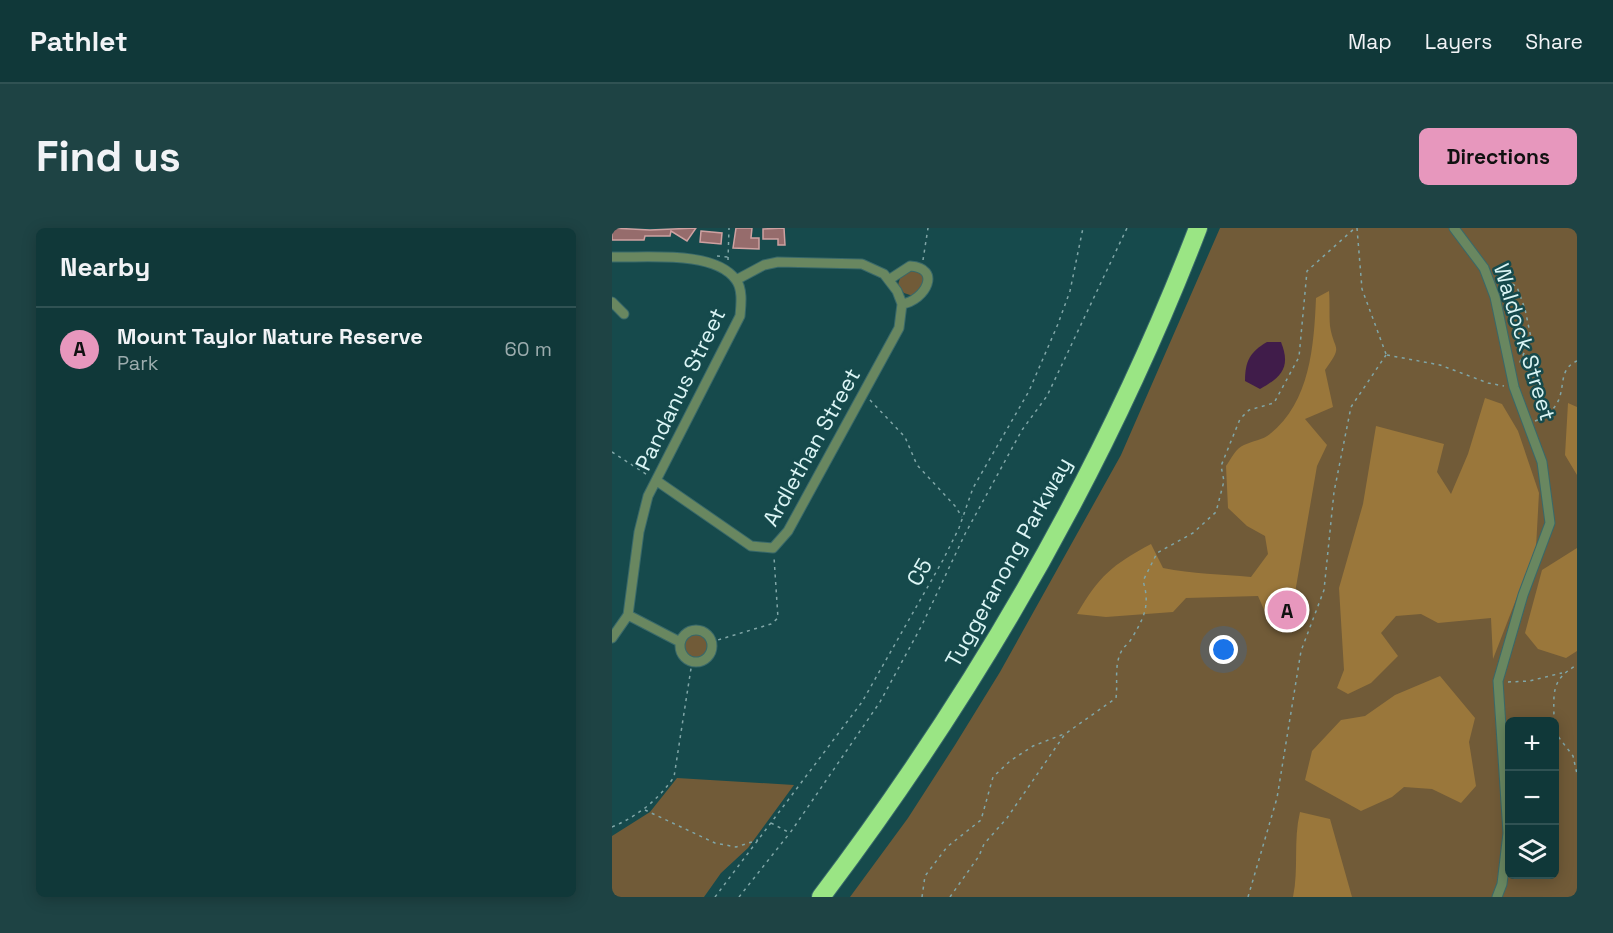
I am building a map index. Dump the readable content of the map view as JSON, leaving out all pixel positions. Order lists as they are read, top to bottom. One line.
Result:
{"streets":{"highway":["Tuggeranong Parkway"],"street":["Waldock Street","Pandanus Street","Ardlethan Street"],"path":["C5"]},"crossings":[["Pandanus Street","Ardlethan Street"]],"page":{"header":"Pathlet","nav":["Map","Layers","Share"],"buttons":"Directions","title":"Find us","heading":"Nearby","list":[{"mark":"A","name":"Mount Taylor Nature Reserve","note":"Park","value":"60 m"}],"pins":"A","map_buttons":["+","−"]}}
